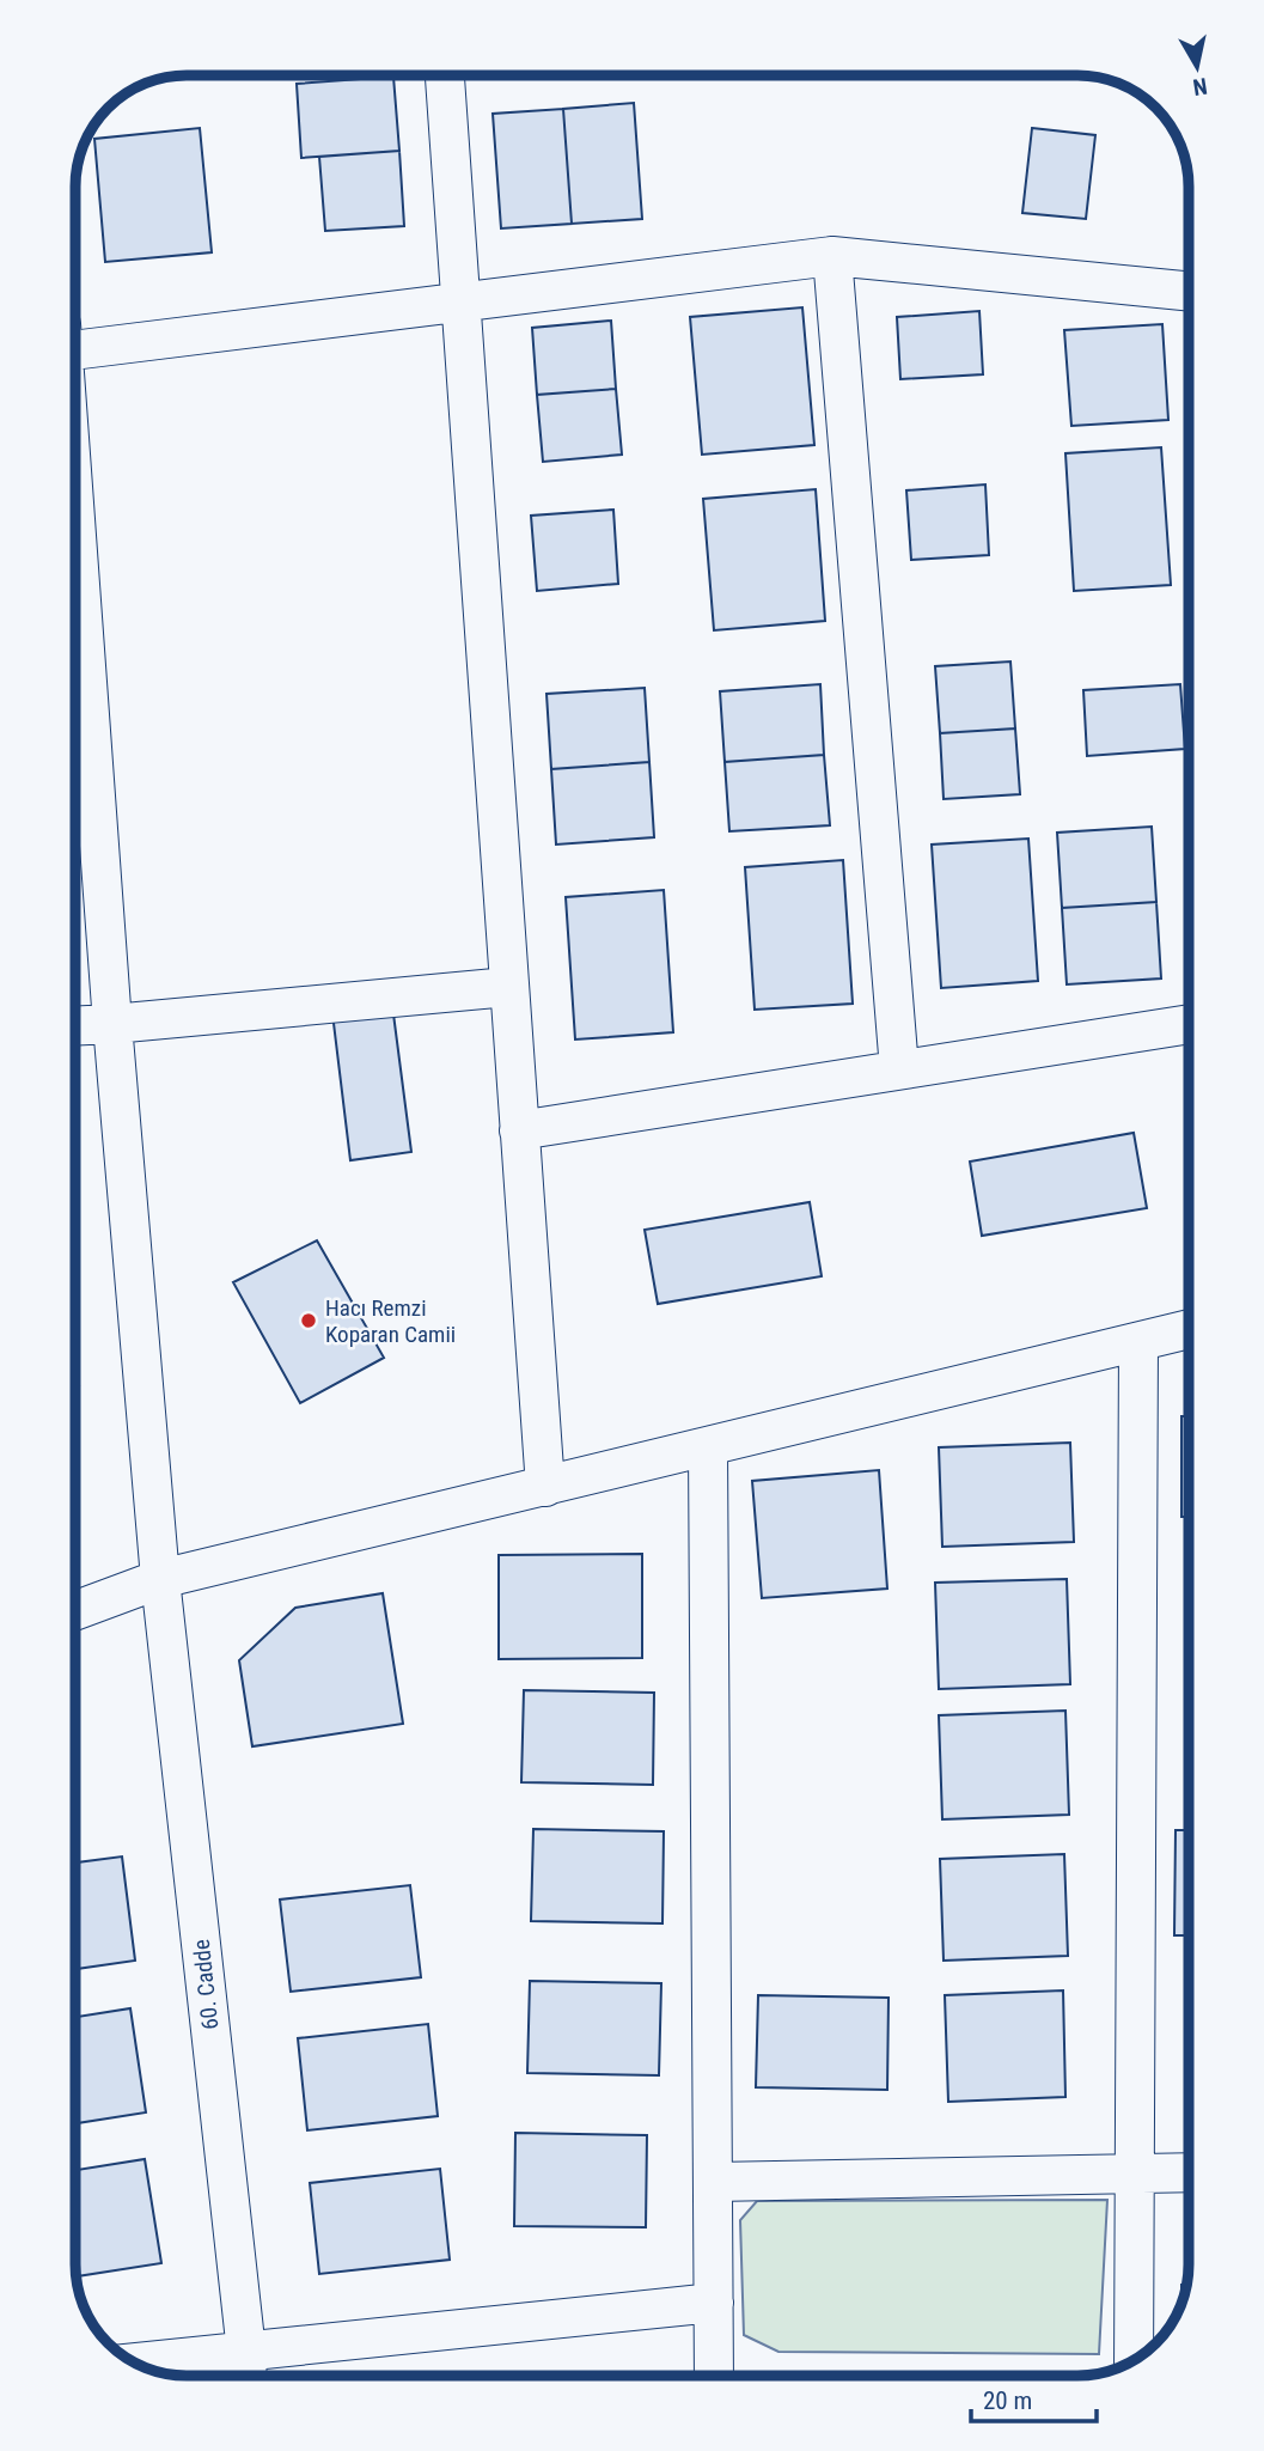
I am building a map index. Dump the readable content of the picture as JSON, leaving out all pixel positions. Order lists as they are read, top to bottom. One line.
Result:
{"streets":{"street":["60. Cadde"]},"places":["Hacı Remzi Koparan Camii"],"scale_bar":"20 m","north":"bottom"}
